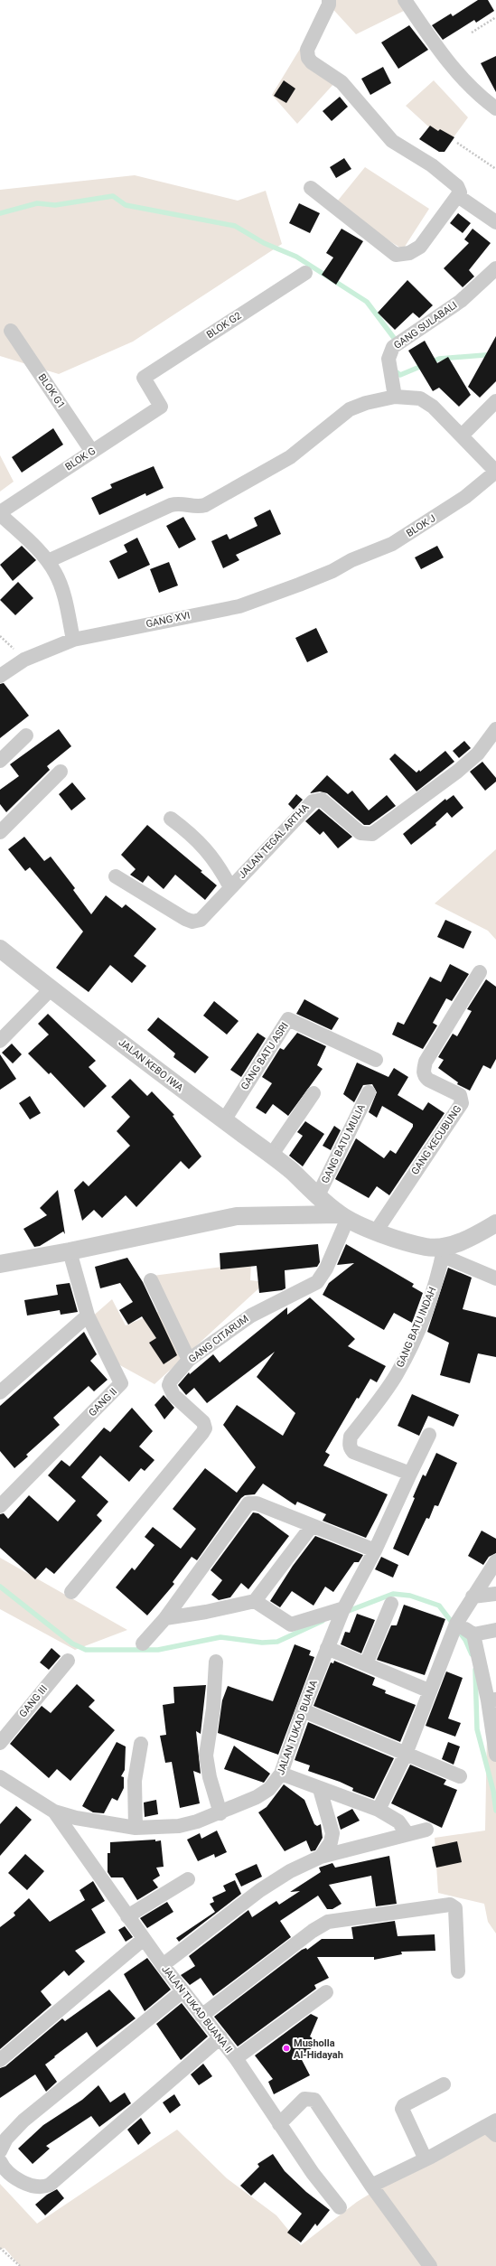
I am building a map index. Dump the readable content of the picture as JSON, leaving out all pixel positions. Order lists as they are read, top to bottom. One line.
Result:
{"streets":{"street":["BLOK G2","GANG SULABALI","BLOK G1","BLOK G","BLOK J","GANG XVI","JALAN TEGAL ARTHA","GANG BATU ASRI","JALAN KEBO IWA","GANG KECUBUNG","GANG BATU MULIA","GANG BATU INDAH","GANG CITARUM","GANG II","GANG III","JALAN TUKAD BUANA","JALAN TUKAD BUANA II"]},"crossings":[["BLOK G2","BLOK G"],["BLOK G1","BLOK G"],["BLOK J","GANG XVI"],["GANG BATU ASRI","JALAN KEBO IWA"],["JALAN KEBO IWA","GANG BATU MULIA"],["JALAN KEBO IWA","GANG CITARUM"],["GANG BATU INDAH","JALAN TUKAD BUANA"],["JALAN TUKAD BUANA","JALAN TUKAD BUANA II"]],"places":["Musholla Al-Hidayah"]}
